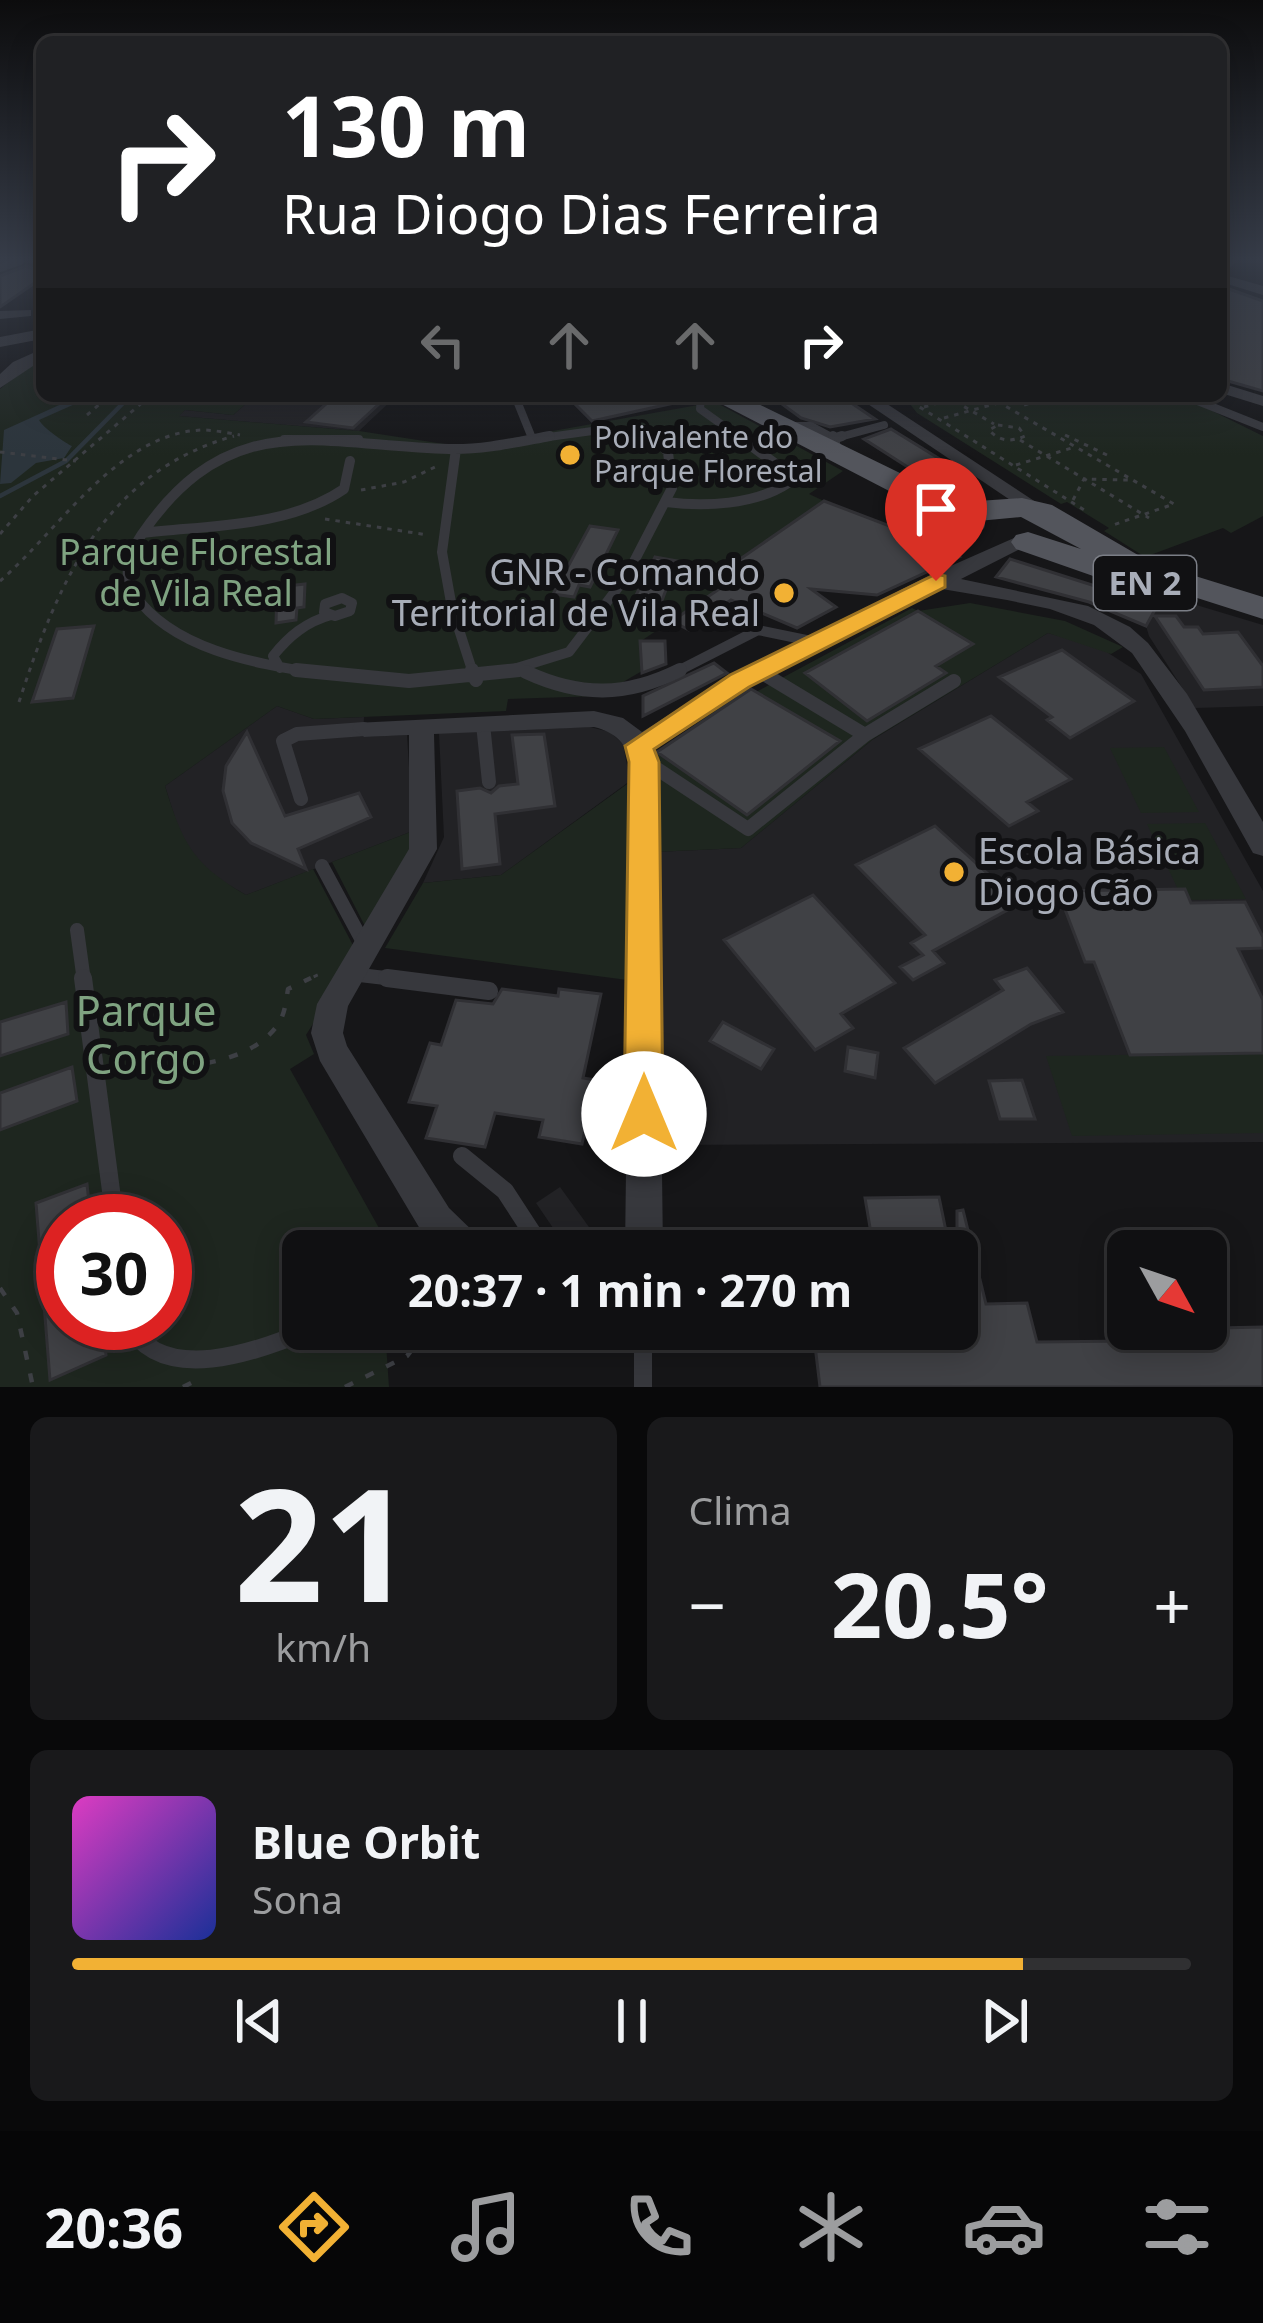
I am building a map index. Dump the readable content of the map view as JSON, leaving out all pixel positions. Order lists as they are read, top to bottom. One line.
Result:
{"streets":{"main road":["EN 2"]},"parks":["Parque Florestal de Vila Real","Parque Corgo"],"places":["Polivalente do Parque Florestal","GNR - Comando Territorial de Vila Real","Escola Básica Diogo Cão"],"north":"bottom right","page":{"turn":["130 m","Rua Diogo Dias Ferreira"],"limit":"30","trip":"20:37 · 1 min · 270 m","tile":[["21","km/h"],"Clima"],"heat":["−","20.5°","+"],"song":["Blue Orbit","Sona"],"tabs":"20:36"}}
